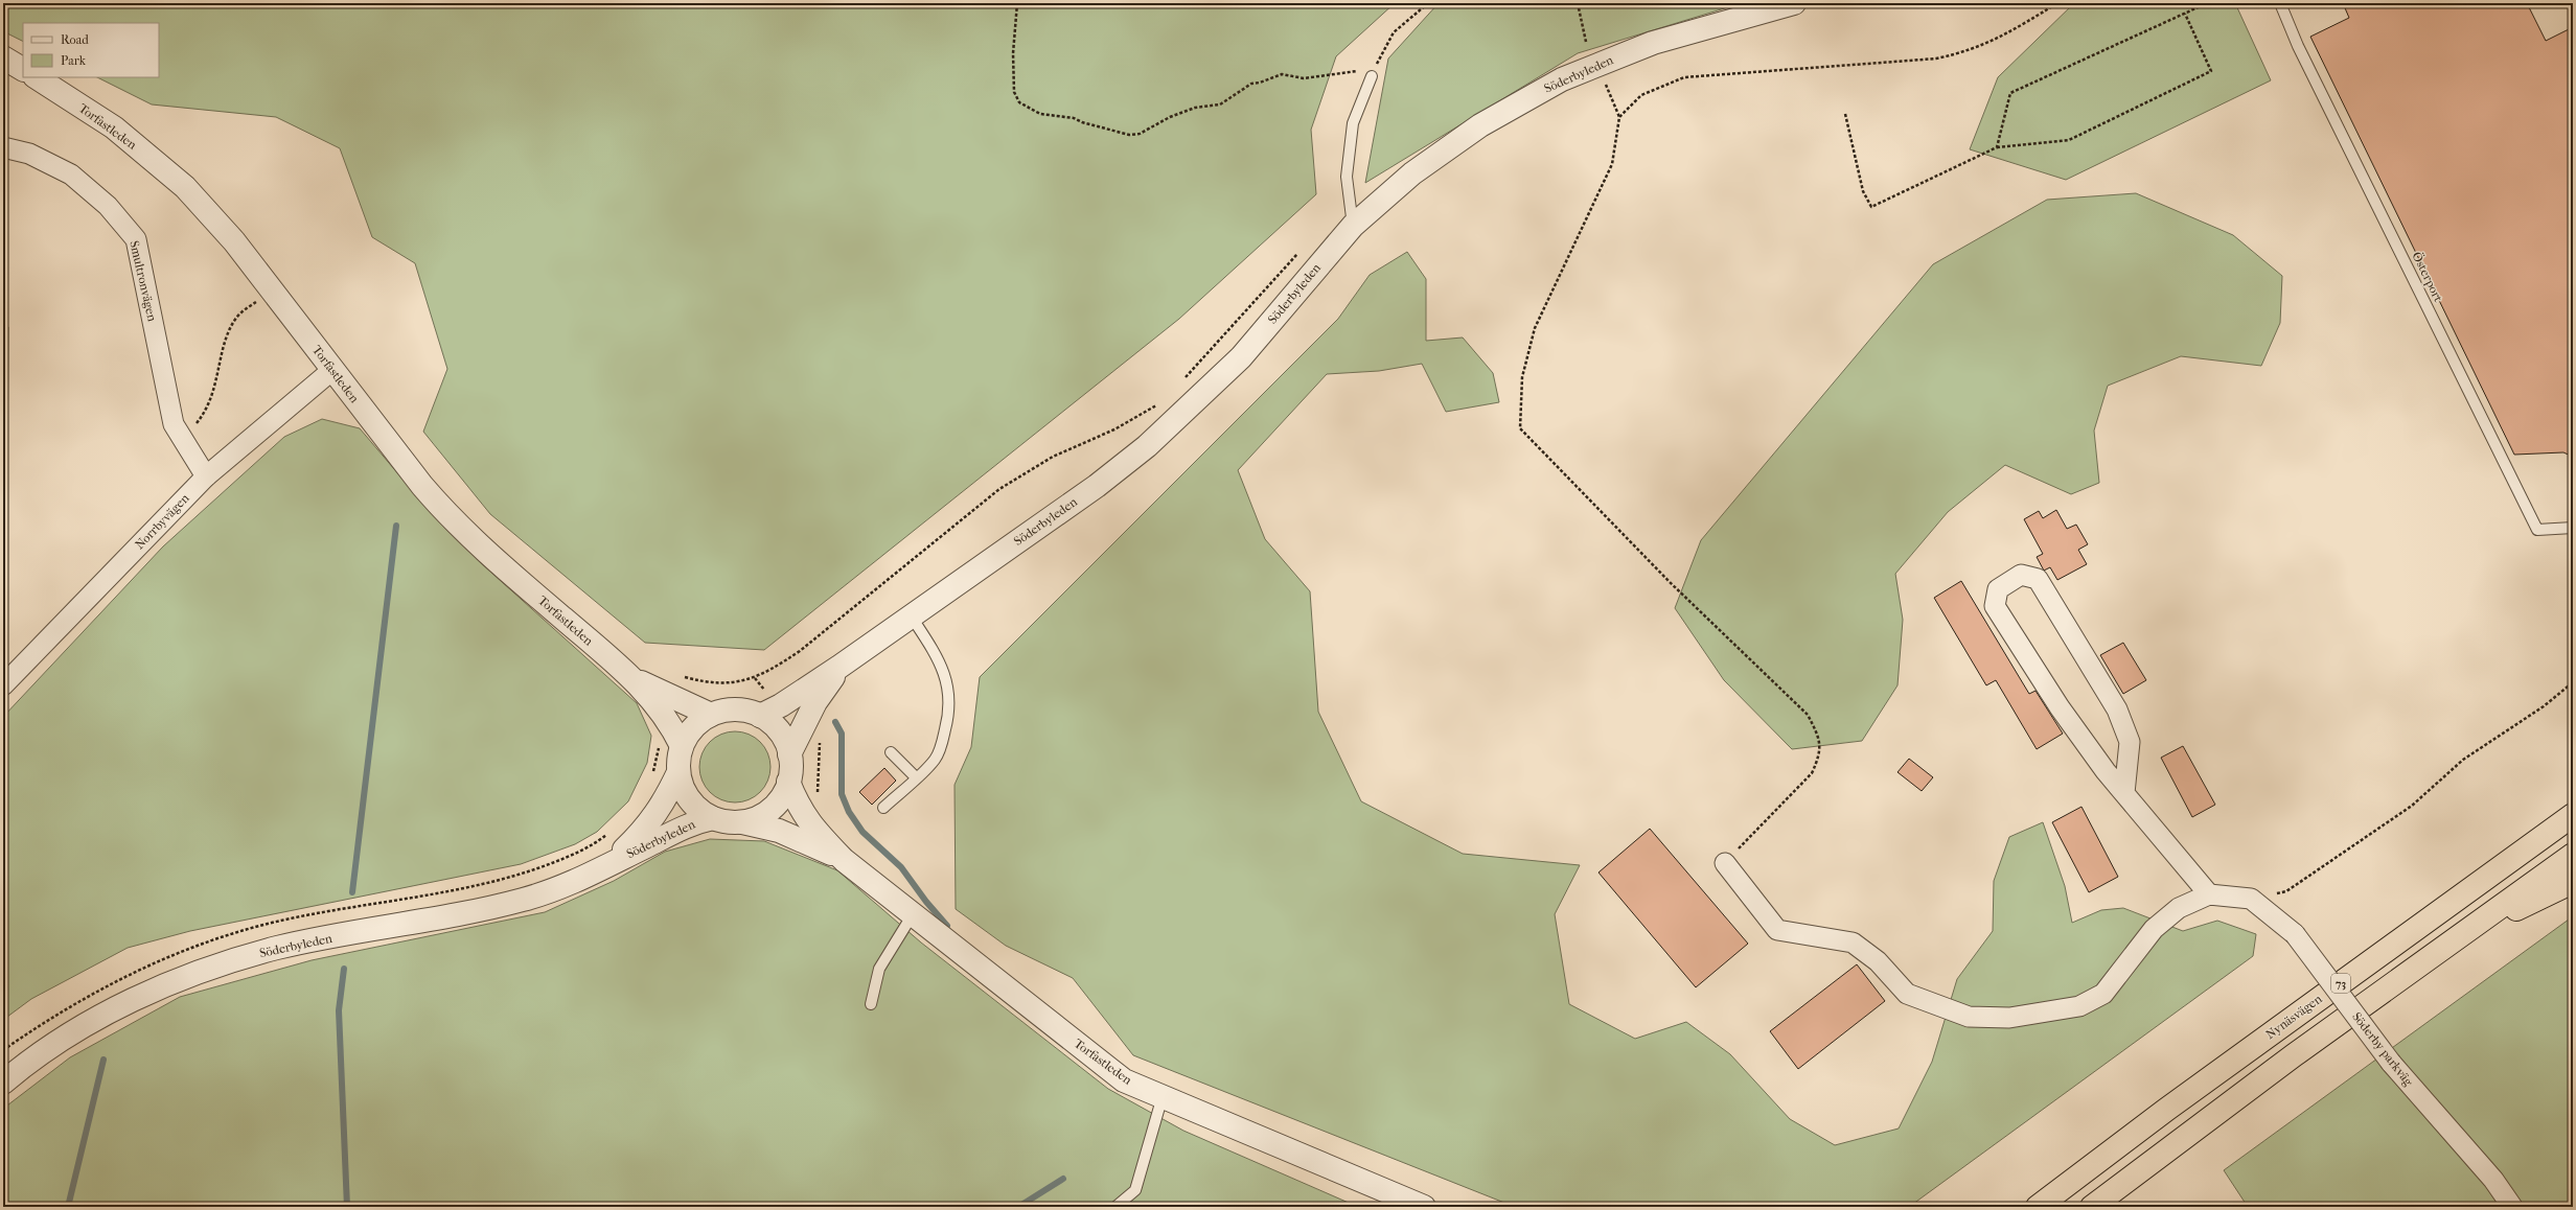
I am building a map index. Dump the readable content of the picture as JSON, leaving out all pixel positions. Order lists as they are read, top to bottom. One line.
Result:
{"streets":{"highway":["73","Nynäsvägen"],"street":["Söderbyleden","Torfastleden","Smultronvägen","Norrbyvägen","Söderby parkväg"],"lane":["Österport"]},"crossings":[["Söderbyleden","Torfastleden"],["Torfastleden","Norrbyvägen"],["Smultronvägen","Norrbyvägen"]],"legend":["Road","Park"]}
